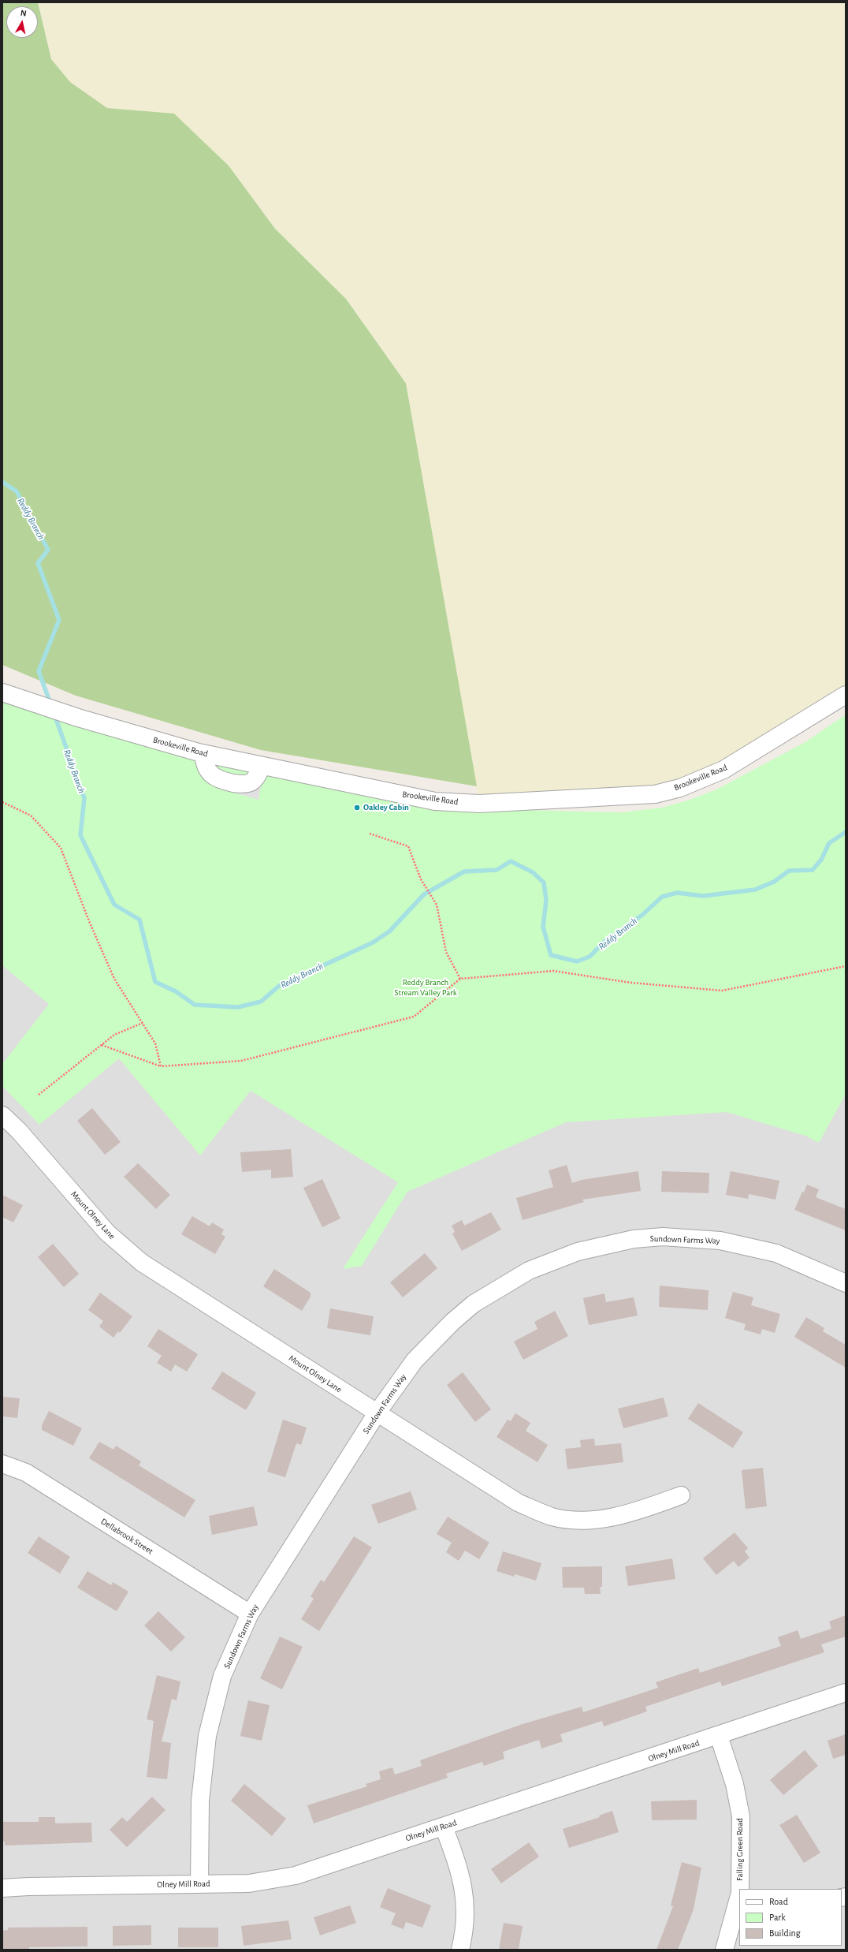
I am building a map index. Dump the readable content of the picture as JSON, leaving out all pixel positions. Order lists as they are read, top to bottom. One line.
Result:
{"streets":{"street":["Brookeville Road","Mount Olney Lane","Sundown Farms Way","Dellabrook Street","Olney Mill Road","Falling Green Road"]},"crossings":[["Mount Olney Lane","Sundown Farms Way"],["Sundown Farms Way","Dellabrook Street"],["Sundown Farms Way","Olney Mill Road"],["Olney Mill Road","Falling Green Road"]],"water":["Reddy Branch"],"parks":["Reddy Branch Stream Valley Park"],"places":["Oakley Cabin"],"legend":["Road","Park","Building"],"north":"top"}
